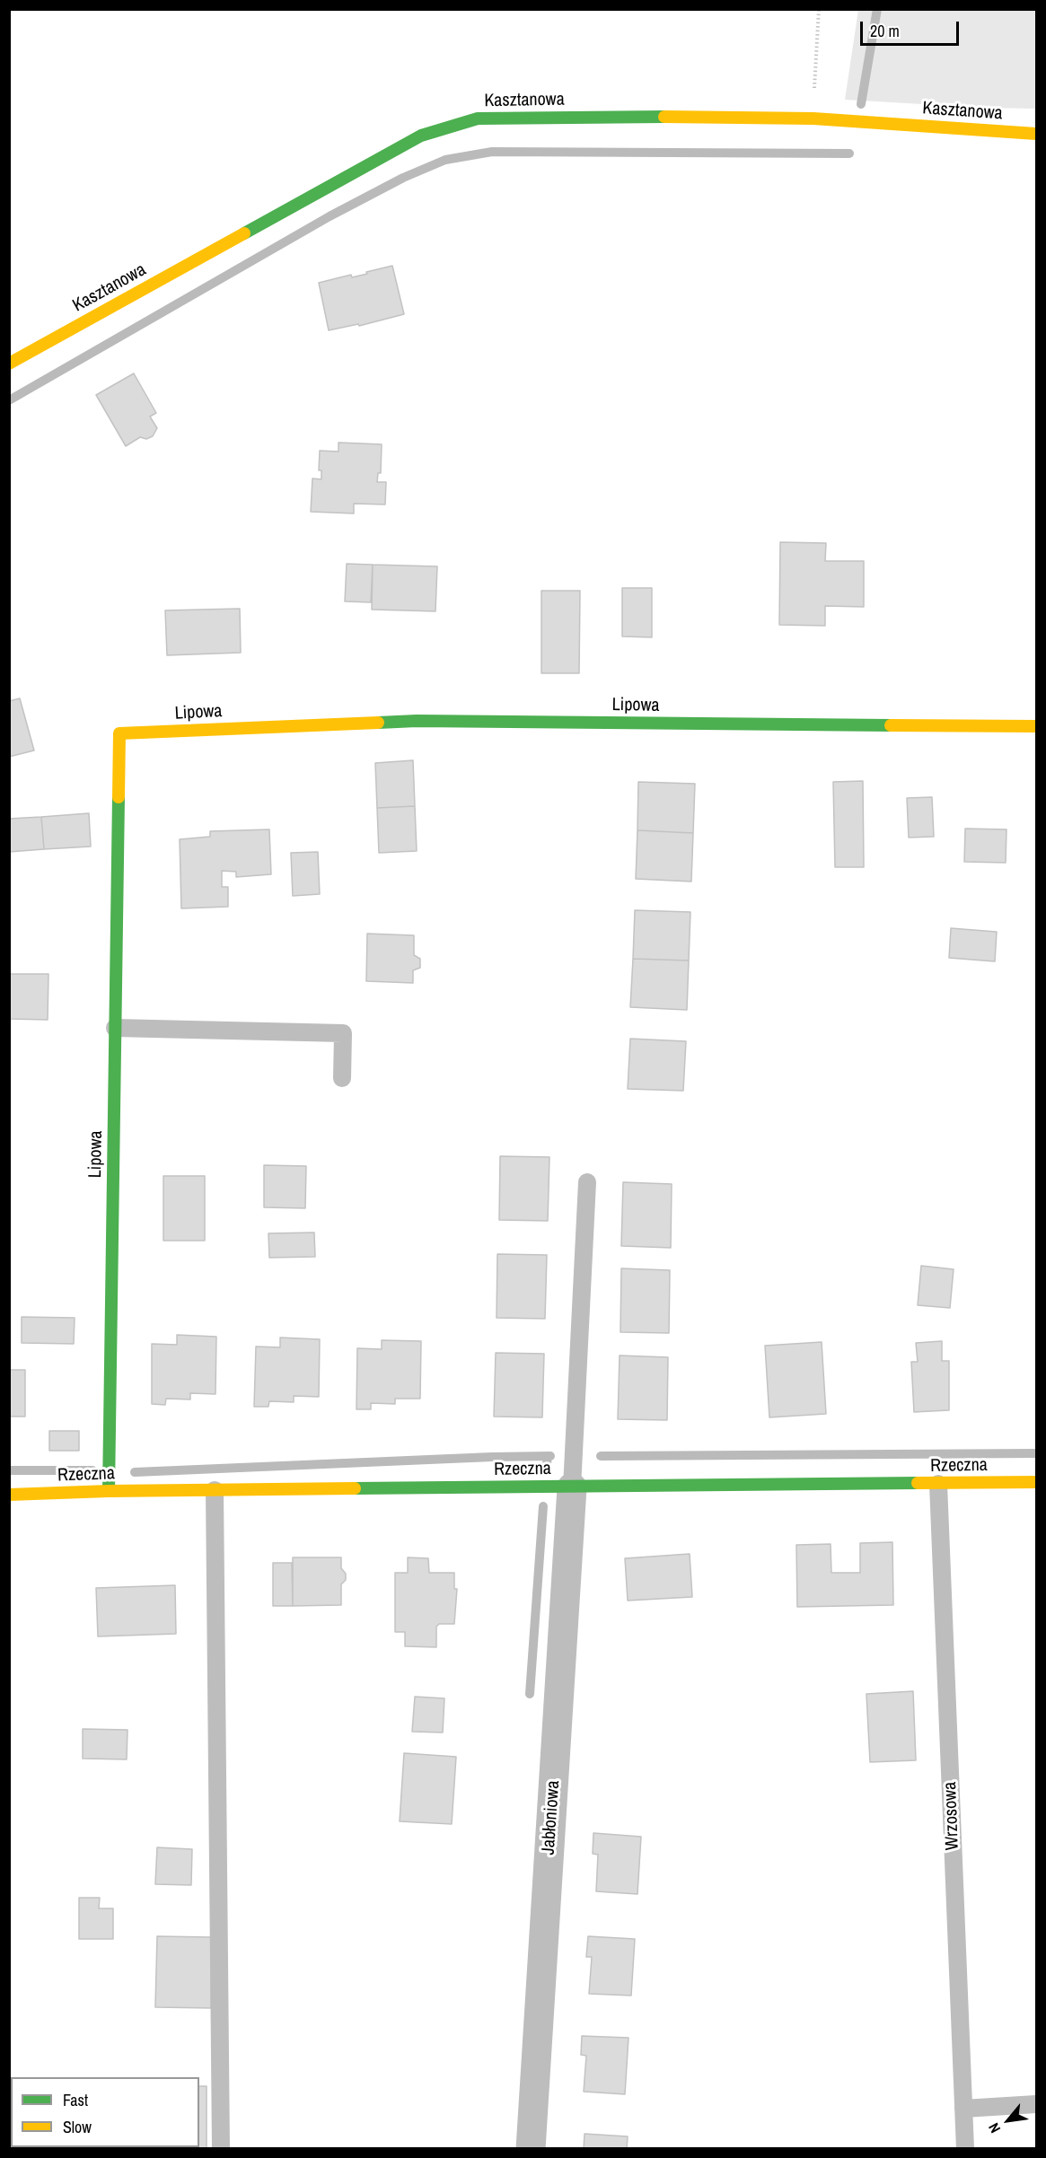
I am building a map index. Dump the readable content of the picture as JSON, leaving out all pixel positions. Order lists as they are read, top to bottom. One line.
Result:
{"streets":{"street":["Kasztanowa","Lipowa","Rzeczna","Jabłoniowa"],"lane":["Wrzosowa"]},"crossings":[["Lipowa","Rzeczna"],["Rzeczna","Wrzosowa"],["Rzeczna","Jabłoniowa"]],"legend":["Fast","Slow"],"scale_bar":"20 m","north":"bottom left"}
